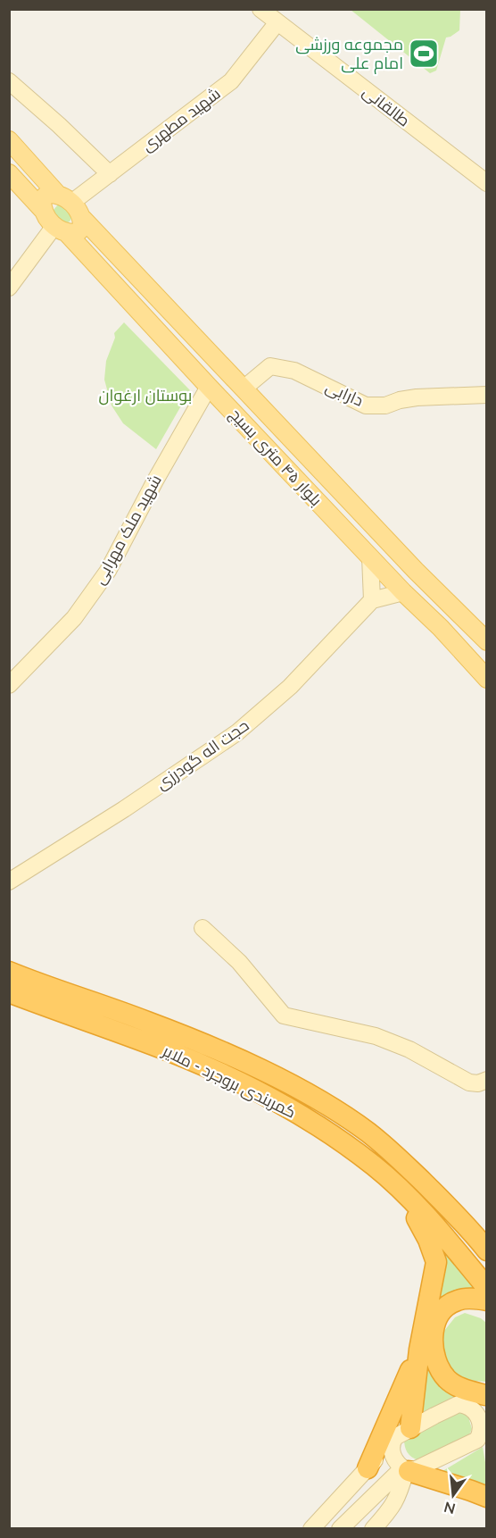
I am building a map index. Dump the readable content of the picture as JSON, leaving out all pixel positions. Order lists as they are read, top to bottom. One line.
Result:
{"streets":{"highway":["کمربندی بروجرد - ملایر"],"main road":["بلوار ۴۵ متری بسیج"],"street":["طالقانی","شهید مطهری","دارابی","شهید ملک مهرابی","حجت اله گودرزی"]},"crossings":[["طالقانی","شهید مطهری"],["شهید مطهری","بلوار ۴۵ متری بسیج"],["دارابی","بلوار ۴۵ متری بسیج"],["بلوار ۴۵ متری بسیج","شهید ملک مهرابی"]],"parks":["بوستان ارغوان"],"places":{"sports":["مجموعه ورزشی امام علی"]},"north":"bottom"}
